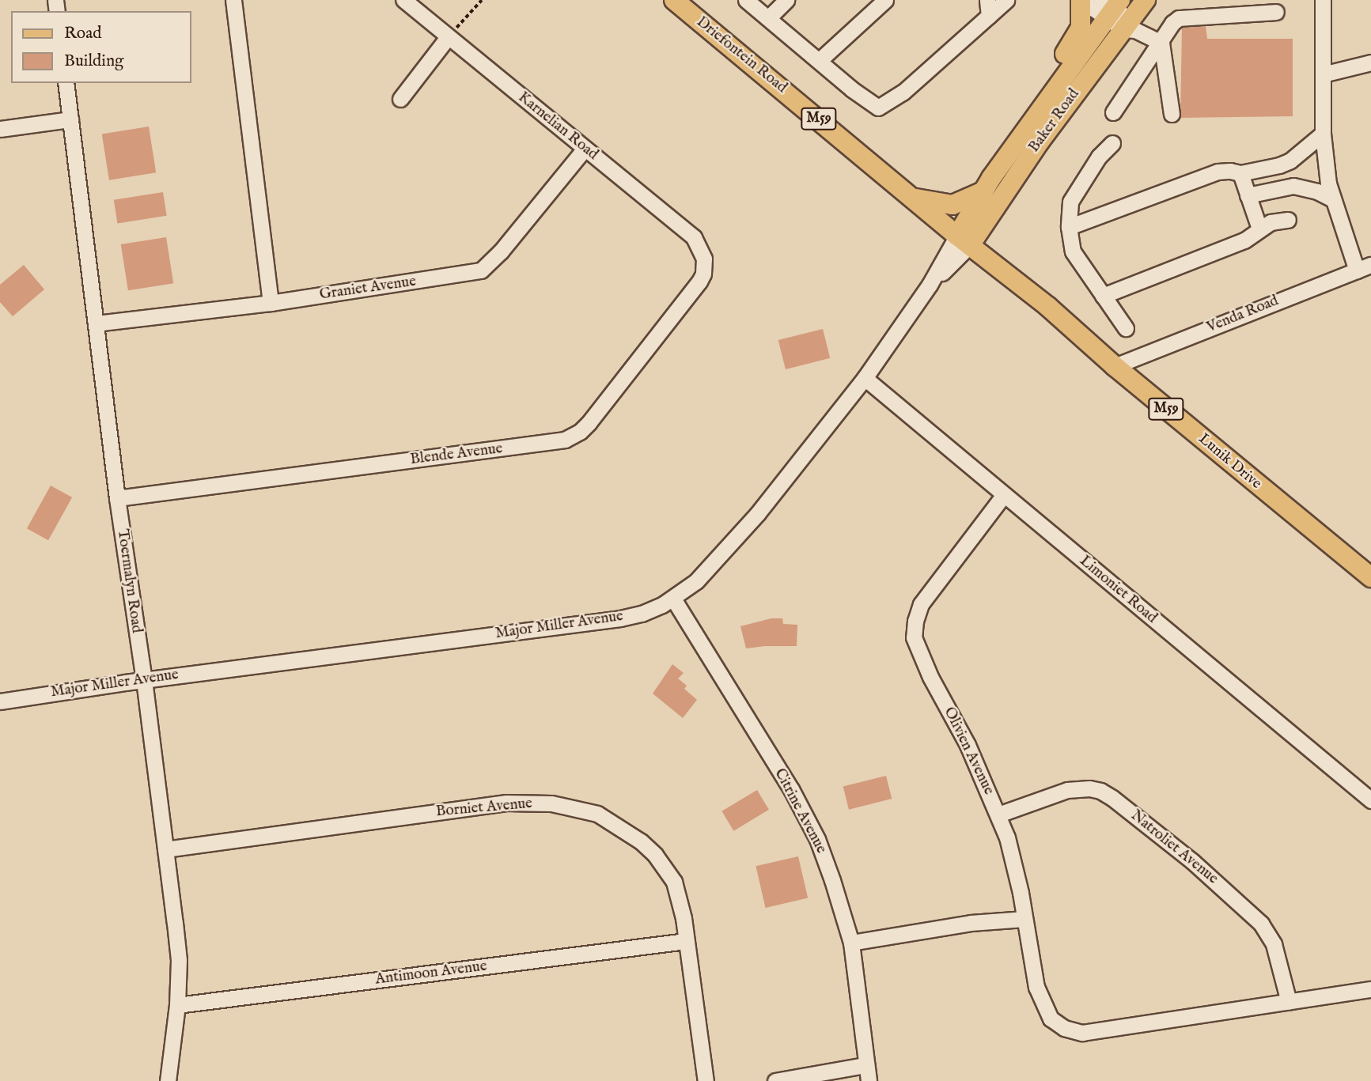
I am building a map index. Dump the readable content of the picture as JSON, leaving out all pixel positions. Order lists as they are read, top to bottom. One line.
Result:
{"streets":{"main road":["Driefontein Road","M59","Baker Road","Lunik Drive"],"street":["Karnelian Road","Graniet Avenue","Venda Road","Blende Avenue","Toermalyn Road","Limoniet Road","Major Miller Avenue","Olivien Avenue","Borniet Avenue","Citrine Avenue","Natroliet Avenue","Antimoon Avenue"]},"crossings":[["Driefontein Road","Baker Road"],["Driefontein Road","Lunik Drive"],["Driefontein Road","Major Miller Avenue"],["Baker Road","Lunik Drive"],["Baker Road","Major Miller Avenue"],["Karnelian Road","Graniet Avenue"],["Karnelian Road","Blende Avenue"],["Graniet Avenue","Toermalyn Road"],["Venda Road","Lunik Drive"],["Blende Avenue","Toermalyn Road"],["Lunik Drive","Major Miller Avenue"],["Toermalyn Road","Major Miller Avenue"],["Toermalyn Road","Borniet Avenue"],["Toermalyn Road","Antimoon Avenue"],["Limoniet Road","Major Miller Avenue"],["Limoniet Road","Olivien Avenue"],["Major Miller Avenue","Citrine Avenue"],["Olivien Avenue","Natroliet Avenue"],["Borniet Avenue","Antimoon Avenue"]],"legend":["Road","Building"]}
